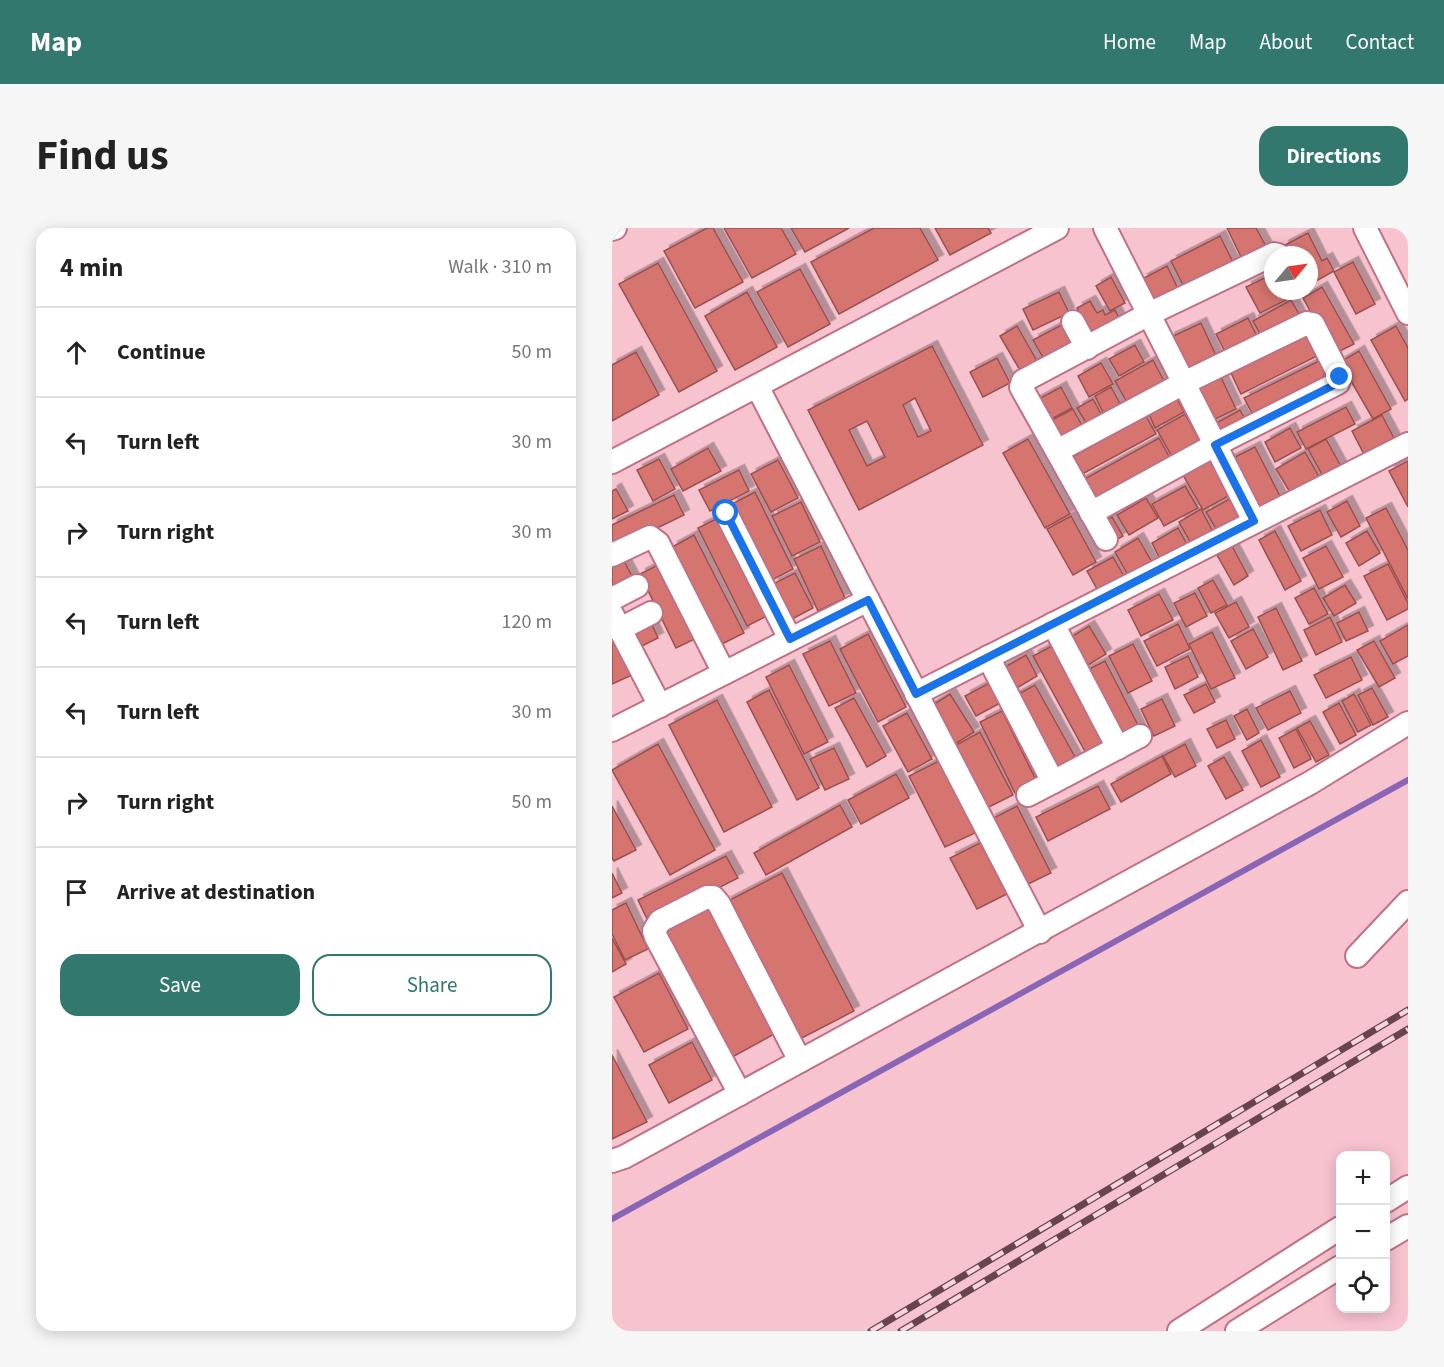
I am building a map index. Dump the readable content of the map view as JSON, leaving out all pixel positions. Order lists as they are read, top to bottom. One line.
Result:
{"north":"top right","page":{"header":"Map","nav":["Home","Map","About","Contact"],"title":"Find us","buttons":["Directions",["Save","Share"]],"heading":["4 min","Walk · 310 m"],"list":[["Continue","50 m"],["Turn left","30 m"],["Turn right","30 m"],["Turn left","120 m"],["Turn left","30 m"],["Turn right","50 m"],"Arrive at destination"],"map_buttons":["+","−"]}}
